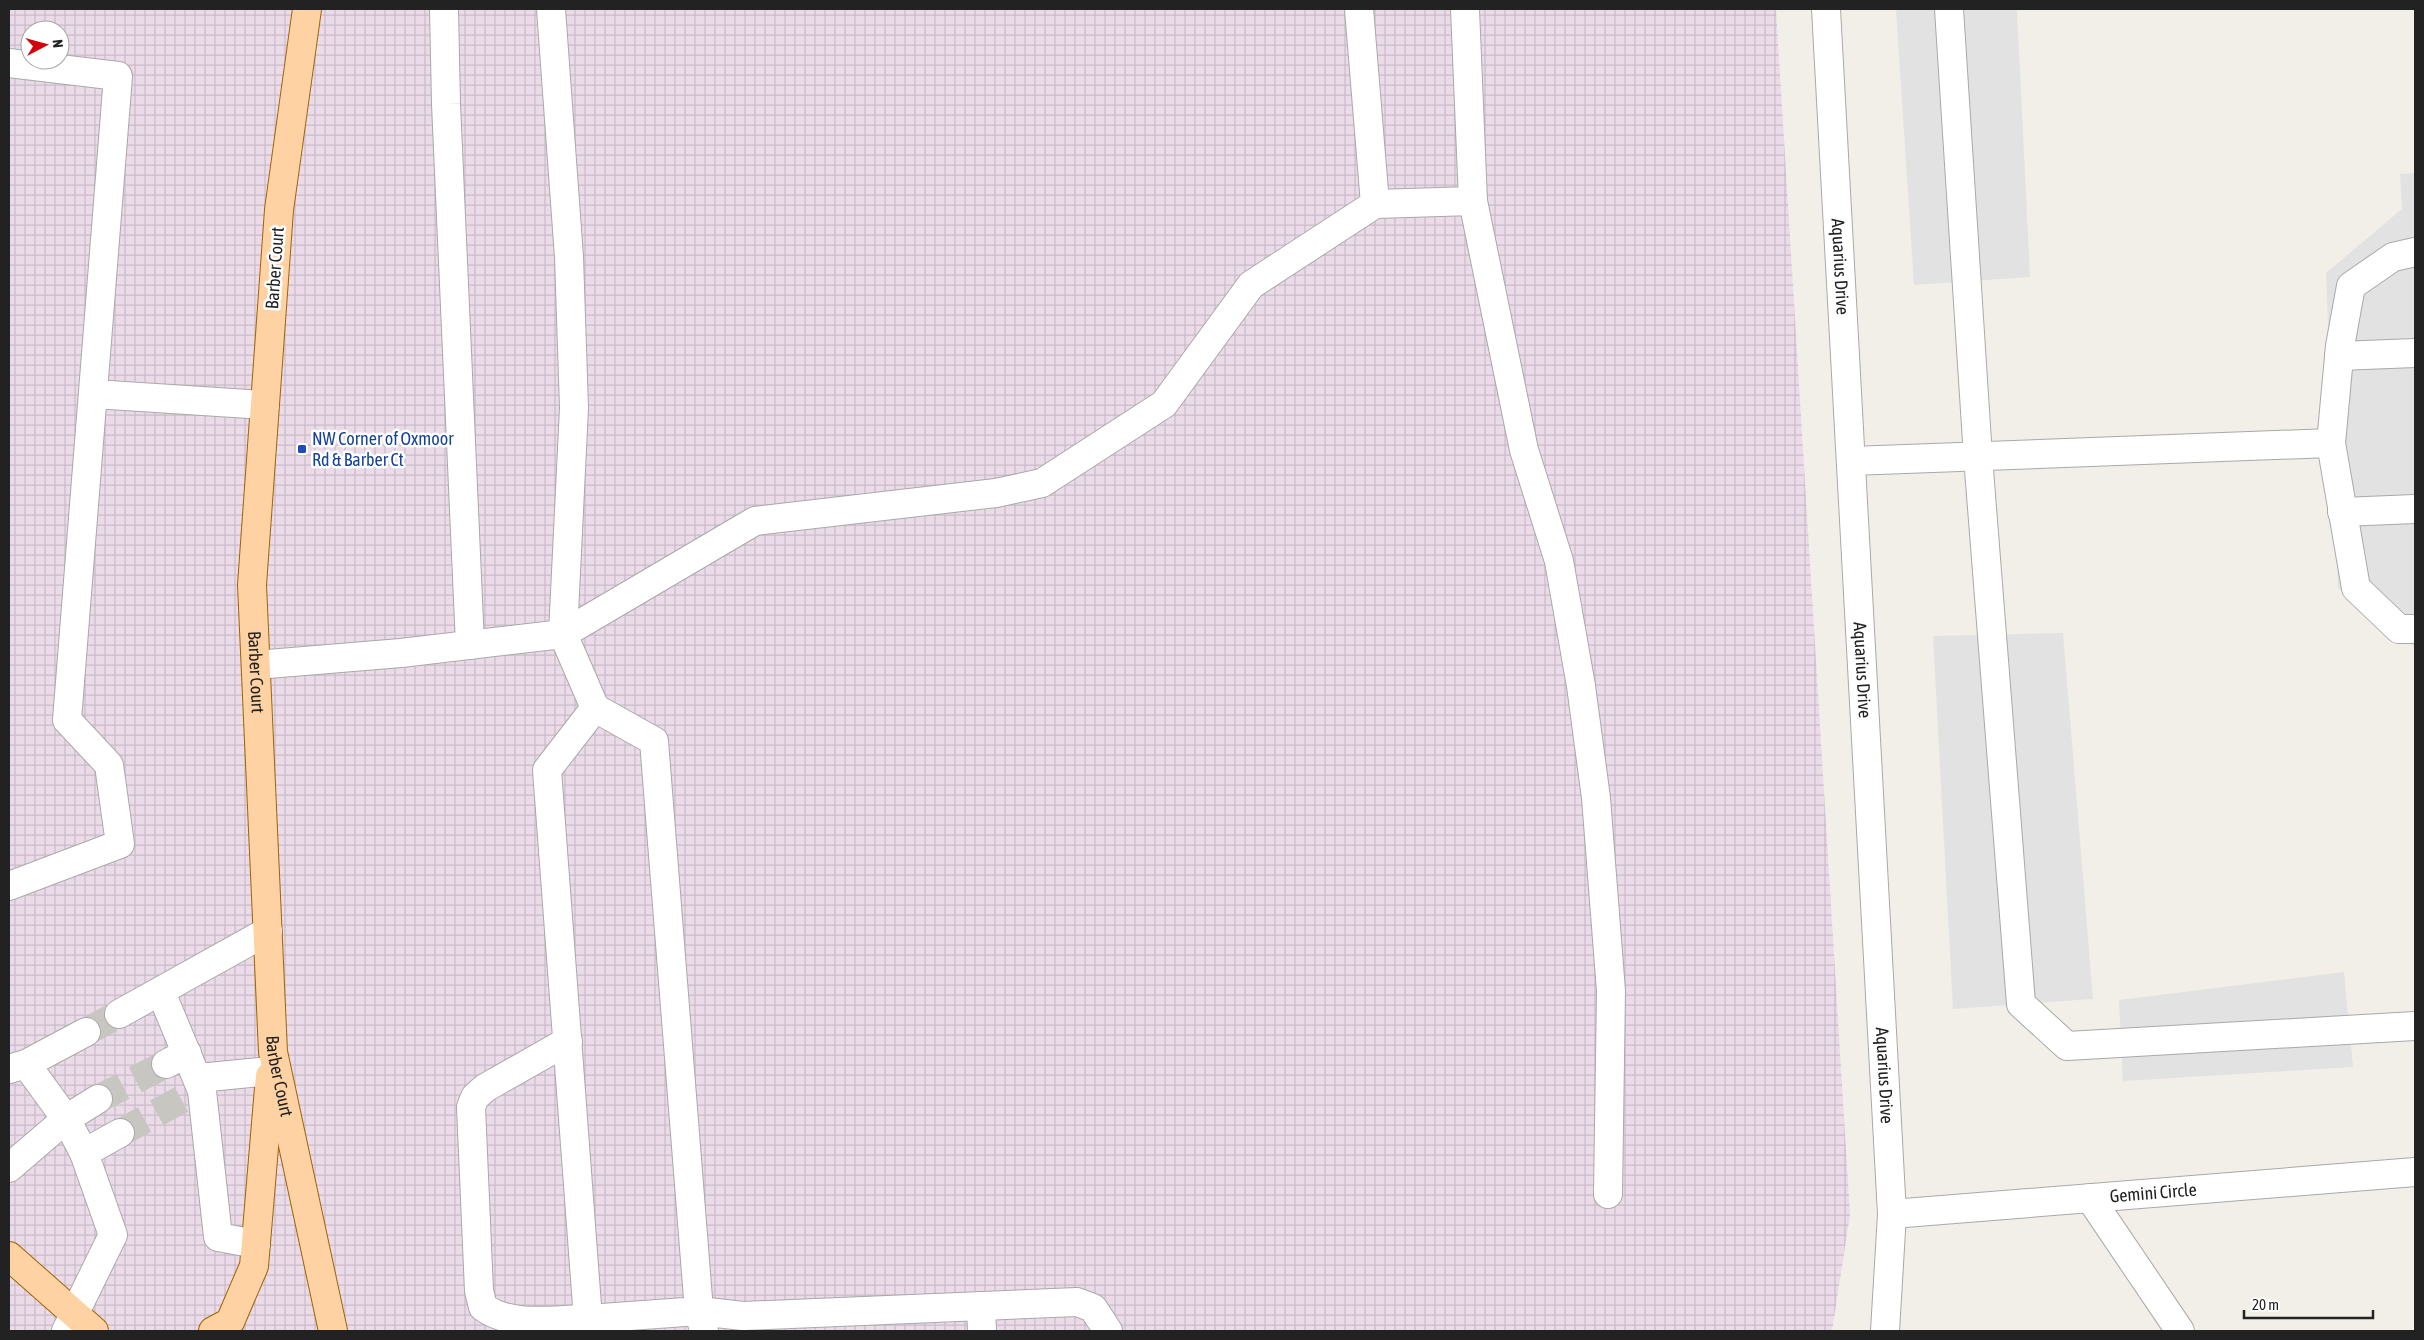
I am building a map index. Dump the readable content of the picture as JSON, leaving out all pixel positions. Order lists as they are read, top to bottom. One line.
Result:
{"streets":{"main road":["Barber Court"],"street":["Aquarius Drive","Gemini Circle"]},"crossings":[["Aquarius Drive","Gemini Circle"]],"places":{"transit":["NW Corner of Oxmoor Rd & Barber Ct"]},"scale_bar":"20 m","north":"right"}
